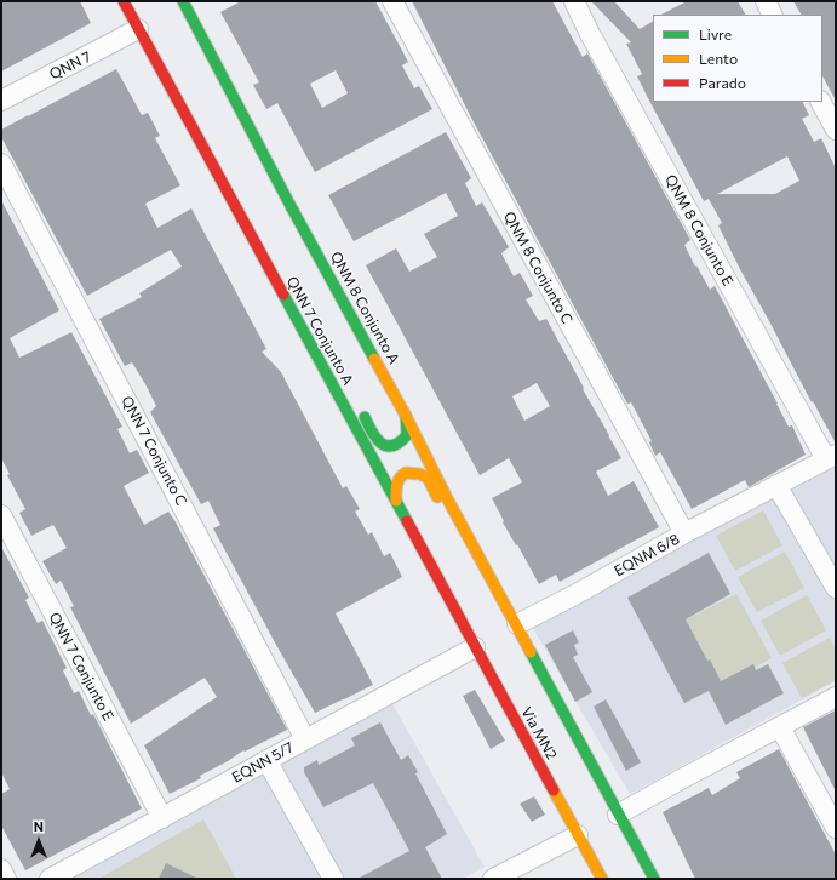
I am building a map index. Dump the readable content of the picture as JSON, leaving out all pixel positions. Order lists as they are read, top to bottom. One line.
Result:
{"streets":{"main road":["QNM 8 Conjunto A","QNN 7 Conjunto A","Via MN2"],"street":["QNN 7","QNM 8 Conjunto E","QNM 8 Conjunto C","QNN 7 Conjunto C","EQNM 6/8","QNN 7 Conjunto E","EQNN 5/7"]},"crossings":[["QNN 7","QNN 7 Conjunto A"],["QNM 8 Conjunto E","EQNM 6/8"],["QNM 8 Conjunto C","EQNM 6/8"],["QNM 8 Conjunto A","EQNM 6/8"],["QNN 7 Conjunto A","Via MN2"],["QNN 7 Conjunto A","EQNN 5/7"],["QNN 7 Conjunto C","EQNN 5/7"],["QNN 7 Conjunto E","EQNN 5/7"],["Via MN2","EQNN 5/7"]],"legend":["Livre","Lento","Parado"],"north":"top"}
